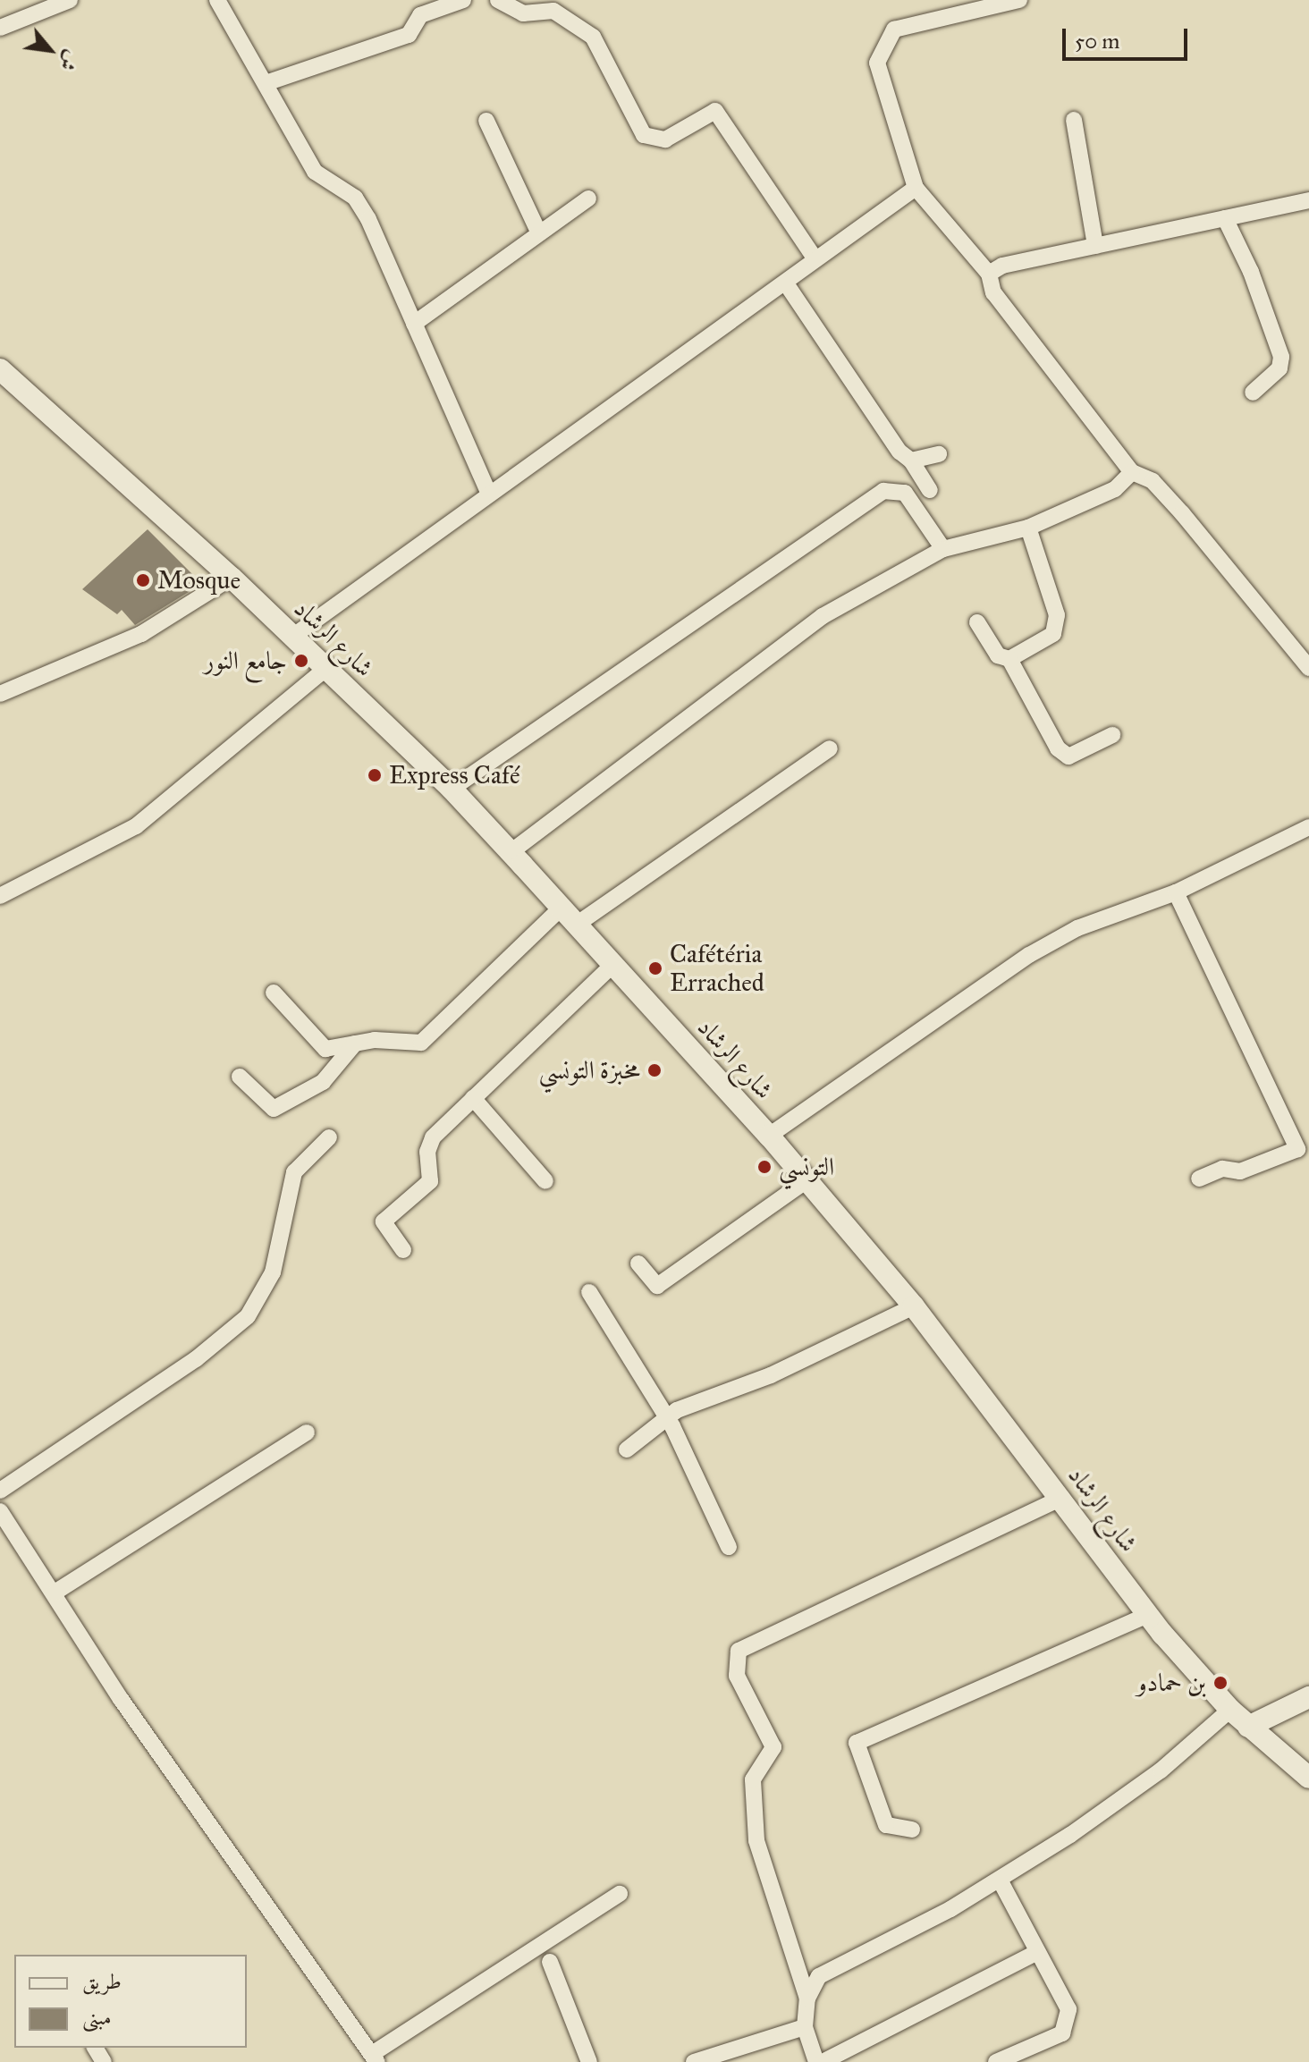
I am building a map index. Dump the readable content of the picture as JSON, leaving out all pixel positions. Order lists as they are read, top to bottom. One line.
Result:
{"streets":{"street":["شارع الرشاد"]},"places":["Mosque","جامع النور","Express Café","Cafétéria Errached","مخبزة التونسي","التونسي","بن حمادو"],"legend":["طريق","مبنى"],"scale_bar":"50 m","north":"bottom right"}
